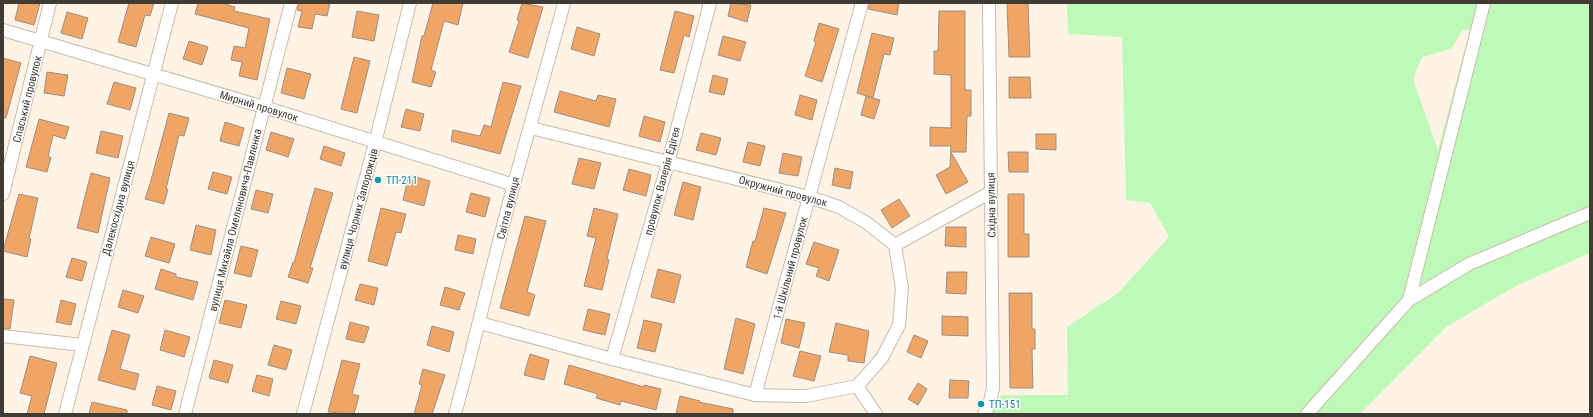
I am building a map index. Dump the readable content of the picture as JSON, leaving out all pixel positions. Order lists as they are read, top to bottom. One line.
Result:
{"streets":{"street":["Спаський провулок","Мирний провулок","провулок Валерія Едігея","Окружний провулок","Східна вулиця","Далекосхідна вулиця","Світла вулиця","вулиця Чорних Запорожців","вулиця Михайла Омеляновича-Павленка","1-й Шкільний провулок"]},"crossings":[["Спаський провулок","Мирний провулок"],["Мирний провулок","Далекосхідна вулиця"],["Мирний провулок","Світла вулиця"],["Мирний провулок","вулиця Чорних Запорожців"],["Мирний провулок","вулиця Михайла Омеляновича-Павленка"],["провулок Валерія Едігея","Окружний провулок"],["Окружний провулок","Світла вулиця"],["Окружний провулок","1-й Шкільний провулок"]],"places":["ТП-211","ТП-151"]}
